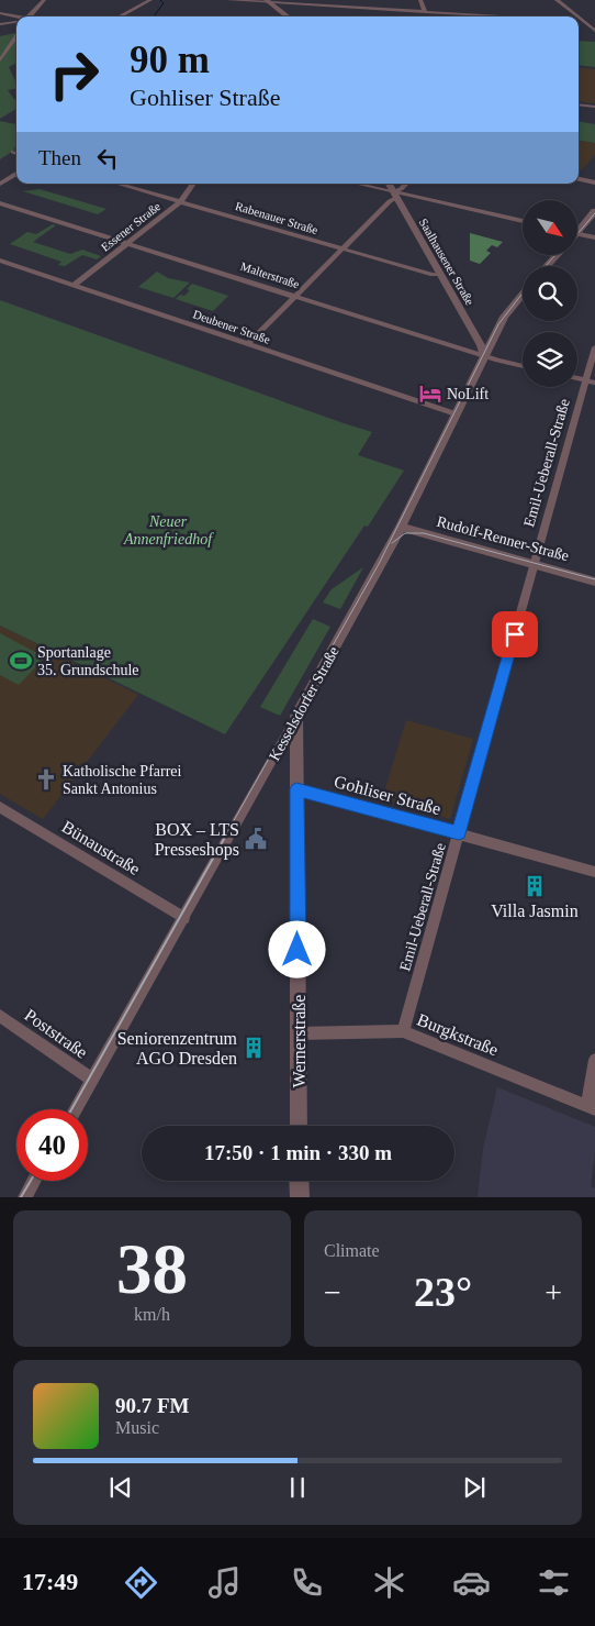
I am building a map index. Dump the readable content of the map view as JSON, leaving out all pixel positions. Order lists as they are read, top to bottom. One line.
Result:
{"streets":{"street":["Rabenauer Straße","Essener Straße","Saalhausener Straße","Malterstraße","Deubener Straße","Emil-Ueberall-Straße","Rudolf-Renner-Straße","Kesselsdorfer Straße","Gohliser Straße","Bünaustraße","Poststraße","Burgkstraße","Wernerstraße"]},"crossings":[["Rabenauer Straße","Essener Straße"],["Rabenauer Straße","Saalhausener Straße"],["Essener Straße","Malterstraße"],["Essener Straße","Deubener Straße"],["Saalhausener Straße","Malterstraße"],["Saalhausener Straße","Kesselsdorfer Straße"],["Malterstraße","Kesselsdorfer Straße"],["Deubener Straße","Kesselsdorfer Straße"],["Emil-Ueberall-Straße","Rudolf-Renner-Straße"],["Emil-Ueberall-Straße","Gohliser Straße"],["Emil-Ueberall-Straße","Burgkstraße"],["Rudolf-Renner-Straße","Kesselsdorfer Straße"],["Kesselsdorfer Straße","Bünaustraße"],["Kesselsdorfer Straße","Poststraße"],["Kesselsdorfer Straße","Wernerstraße"],["Gohliser Straße","Wernerstraße"],["Burgkstraße","Wernerstraße"]],"parks":["Neuer Annenfriedhof"],"places":{"hotel":["NoLift"],"sports":["Sportanlage 35. Grundschule"],"church":["Katholische Pfarrei Sankt Antonius"],"public building":["BOX – LTS Presseshops"],"building":["Villa Jasmin","Seniorenzentrum AGO Dresden"]},"north":"bottom right","page":{"turn":["90 m","Gohliser Straße"],"then":"Then","limit":"40","trip":"17:50 · 1 min · 330 m","tile":[["38","km/h"],"Climate"],"heat":["−","23°","+"],"song":["90.7 FM","Music"],"tabs":"17:49"}}
